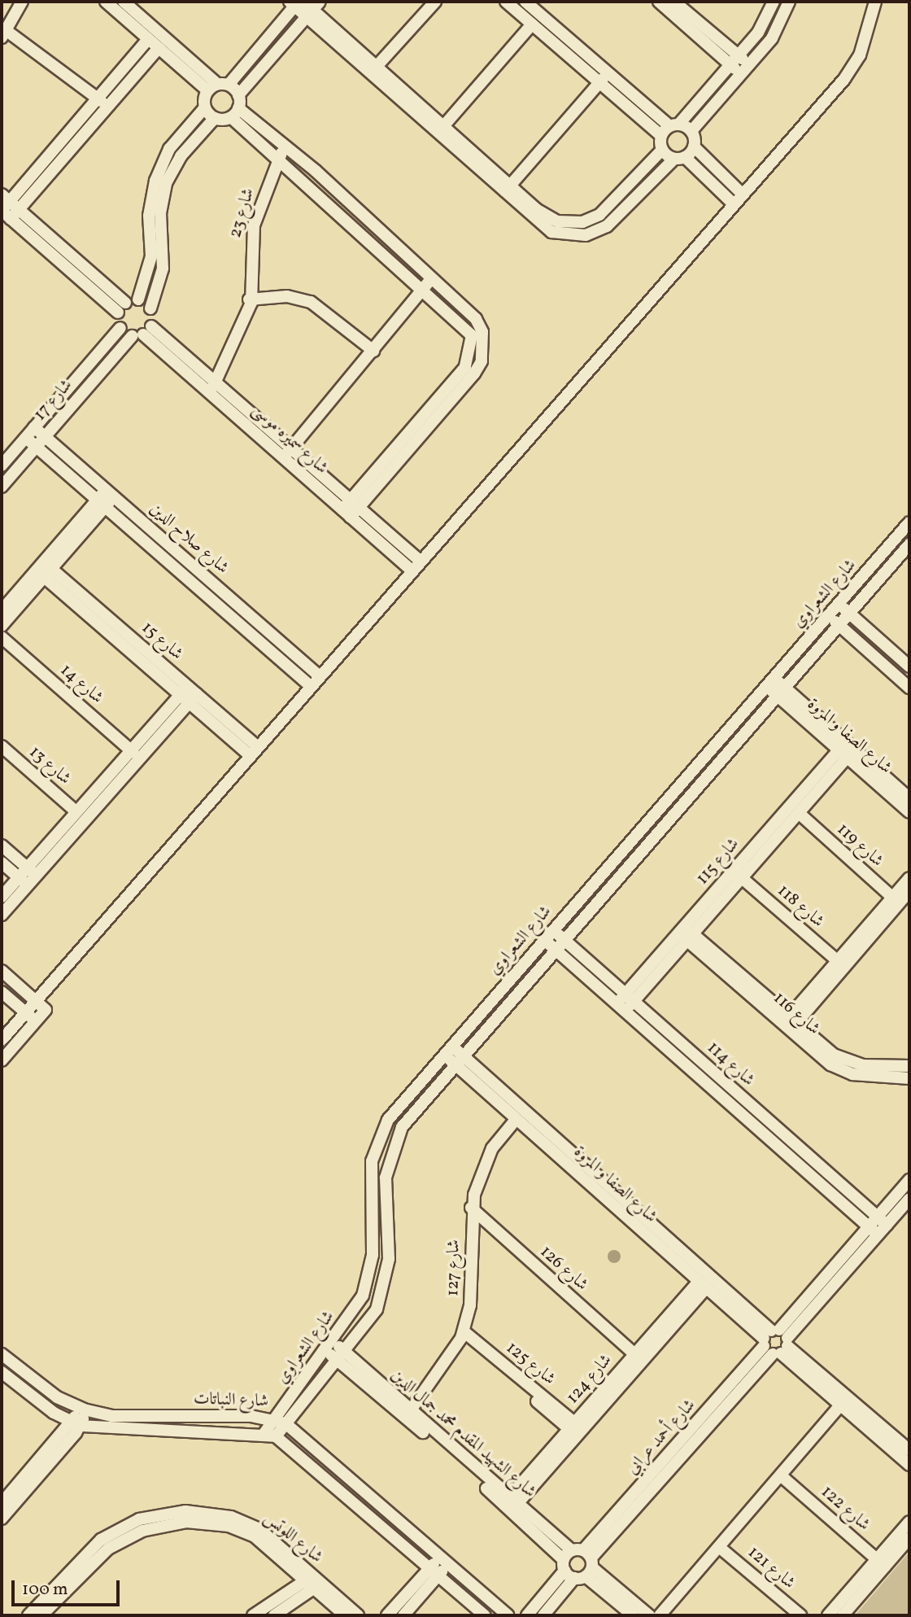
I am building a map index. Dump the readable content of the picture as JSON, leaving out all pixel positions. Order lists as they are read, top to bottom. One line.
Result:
{"streets":{"street":["شارع 23","شارع 17","شارع سميره موسى","شارع صلاح الدين","شارع الشعراوي","شارع 15","شارع 14","شارع الصفا و المروة","شارع 13","شارع 119","شارع 115","شارع 118","شارع 116","شارع 114","شارع 127","شارع 126","شارع 125","شارع 124","شارع النباتات","شارع الشهيد المقدم محمد جمال الدين","شارع أحمد عرابي","شارع 122","شارع اللوتس","شارع 121"]},"crossings":[["شارع 17","شارع سميره موسى"],["شارع 17","شارع صلاح الدين"],["شارع الشعراوي","شارع الصفا و المروة"],["شارع الشعراوي","شارع 114"],["شارع الشعراوي","شارع النباتات"],["شارع الشعراوي","شارع الشهيد المقدم محمد جمال الدين"],["شارع الصفا و المروة","شارع 115"],["شارع الصفا و المروة","شارع 127"],["شارع الصفا و المروة","شارع 124"],["شارع الصفا و المروة","شارع أحمد عرابي"],["شارع 119","شارع 115"],["شارع 115","شارع 118"],["شارع 115","شارع 116"],["شارع 115","شارع 114"],["شارع 114","شارع أحمد عرابي"],["شارع 127","شارع 126"],["شارع 127","شارع 125"],["شارع 127","شارع الشهيد المقدم محمد جمال الدين"],["شارع 126","شارع 124"],["شارع 125","شارع 124"],["شارع 124","شارع الشهيد المقدم محمد جمال الدين"],["شارع الشهيد المقدم محمد جمال الدين","شارع أحمد عرابي"]],"scale_bar":"100 m"}
